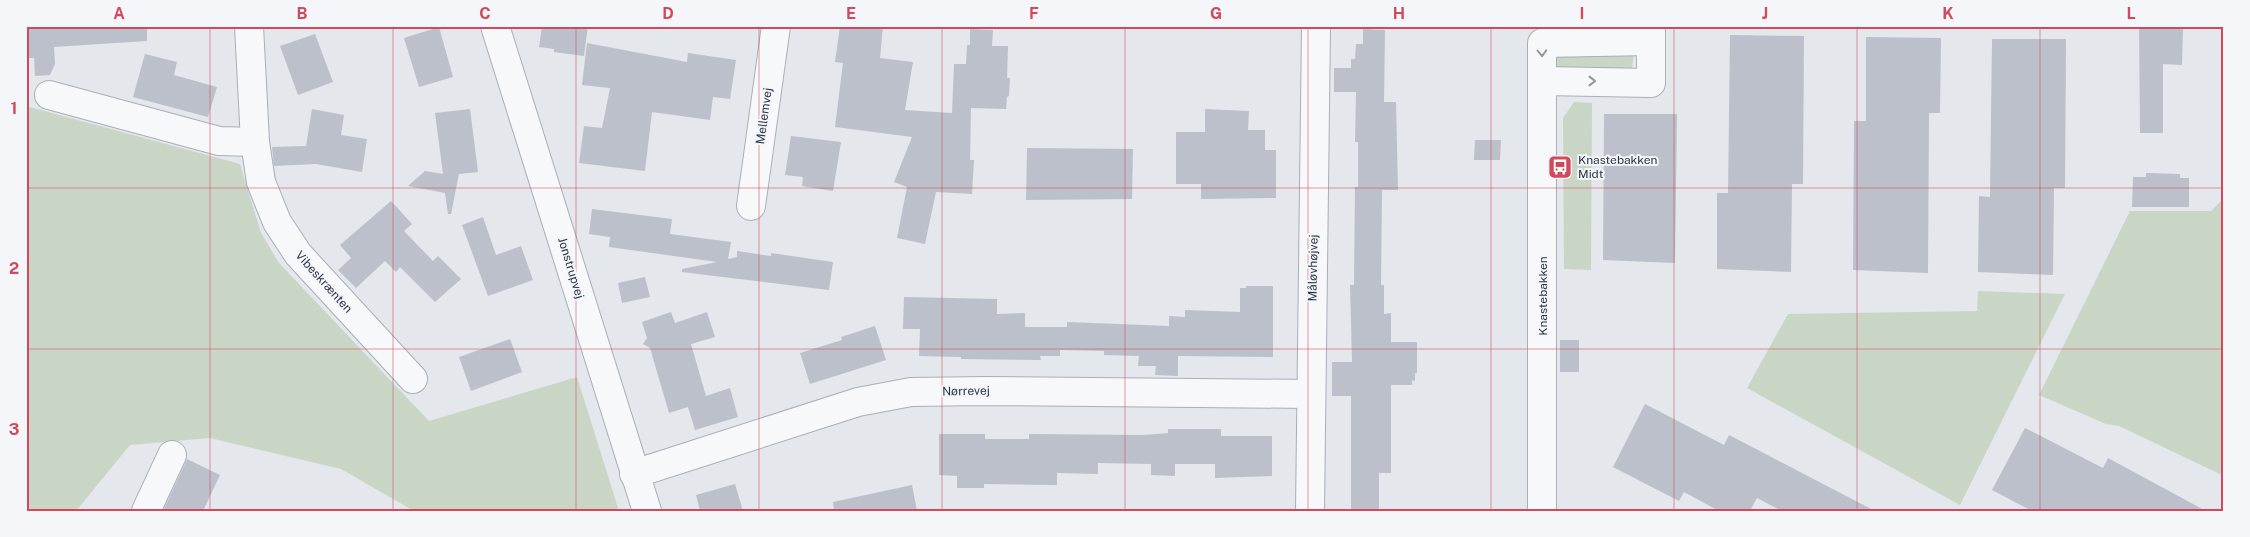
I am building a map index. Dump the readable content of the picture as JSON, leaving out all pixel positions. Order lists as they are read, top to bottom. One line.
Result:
{"streets":{"street":["Mellemvej","Jonstrupvej","Måløvhøjvej","Vibeskrænten","Knastebakken","Nørrevej"]},"crossings":[["Jonstrupvej","Nørrevej"],["Måløvhøjvej","Nørrevej"]],"places":{"bus stop":["Knastebakken Midt"]},"grid":{"columns":["A","B","C","D","E","F","G","H","I","J","K","L"],"rows":["1","2","3"]}}
